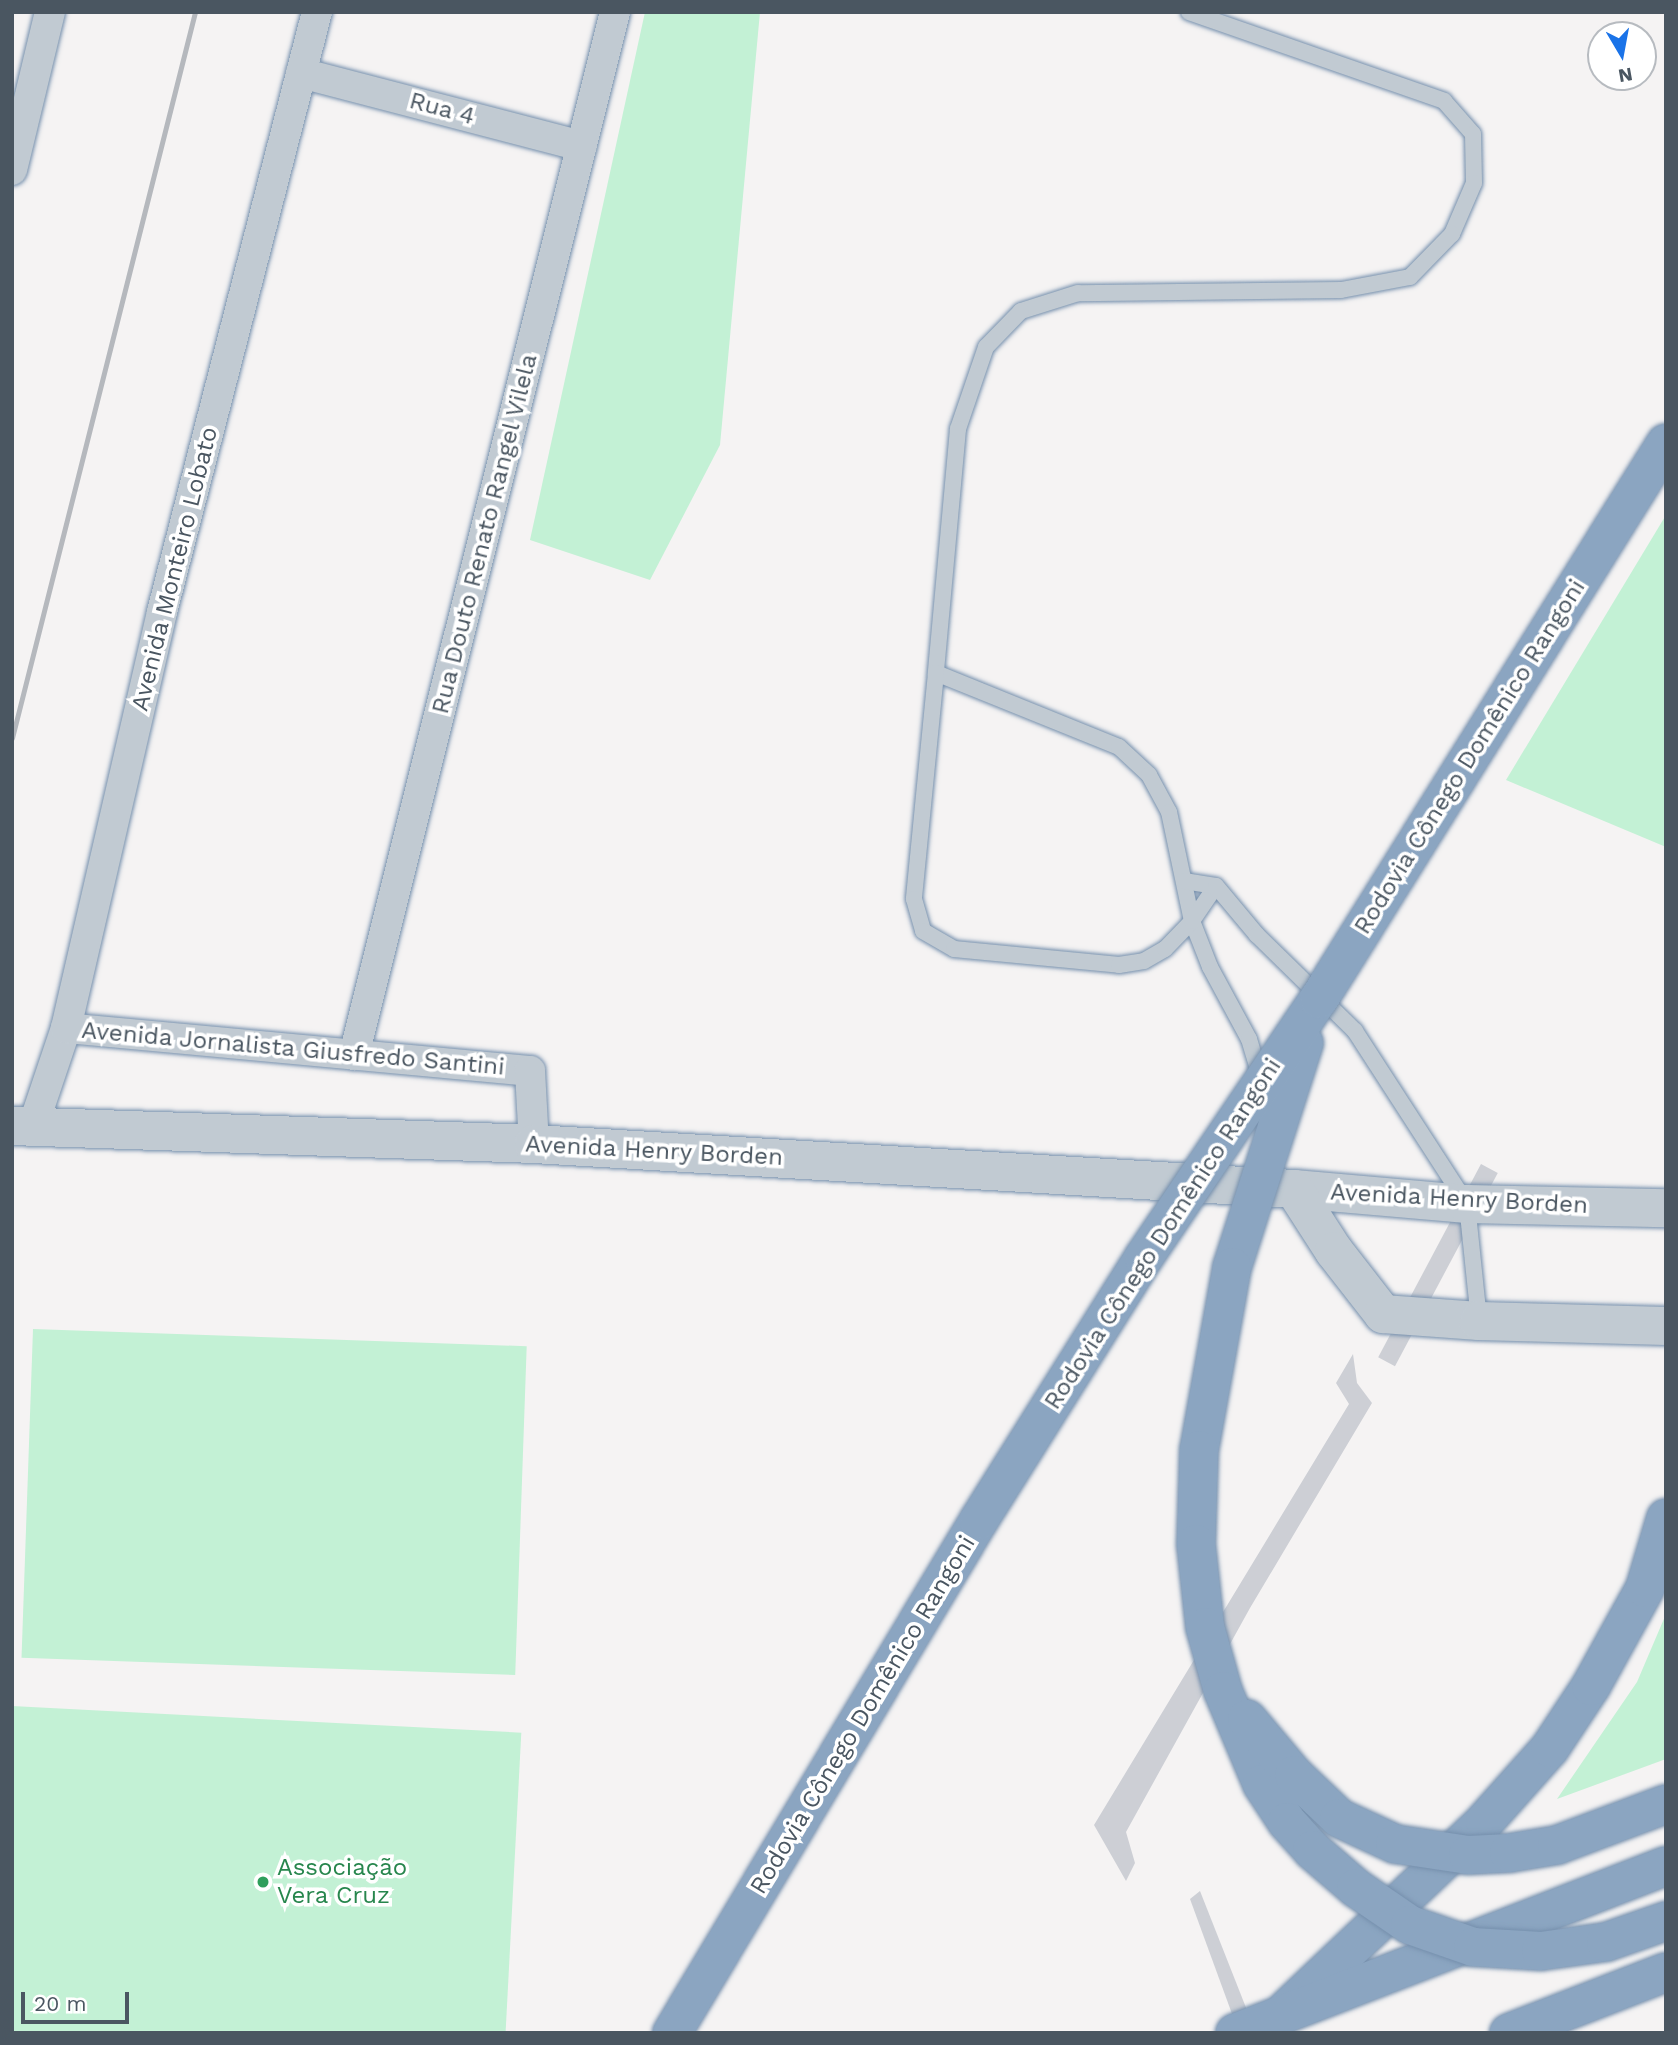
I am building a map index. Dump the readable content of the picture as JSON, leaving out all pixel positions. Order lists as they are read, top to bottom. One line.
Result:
{"streets":{"highway":["Rodovia Cônego Domênico Rangoni"],"street":["Rua 4","Rua Douto Renato Rangel Vilela","Avenida Monteiro Lobato","Avenida Jornalista Giusfredo Santini","Avenida Henry Borden"]},"crossings":[["Rua 4","Rua Douto Renato Rangel Vilela"],["Rua 4","Avenida Monteiro Lobato"],["Rua Douto Renato Rangel Vilela","Avenida Jornalista Giusfredo Santini"],["Avenida Monteiro Lobato","Avenida Jornalista Giusfredo Santini"],["Avenida Monteiro Lobato","Avenida Henry Borden"],["Avenida Jornalista Giusfredo Santini","Avenida Henry Borden"]],"places":["Associação Vera Cruz"],"scale_bar":"20 m","north":"bottom"}
